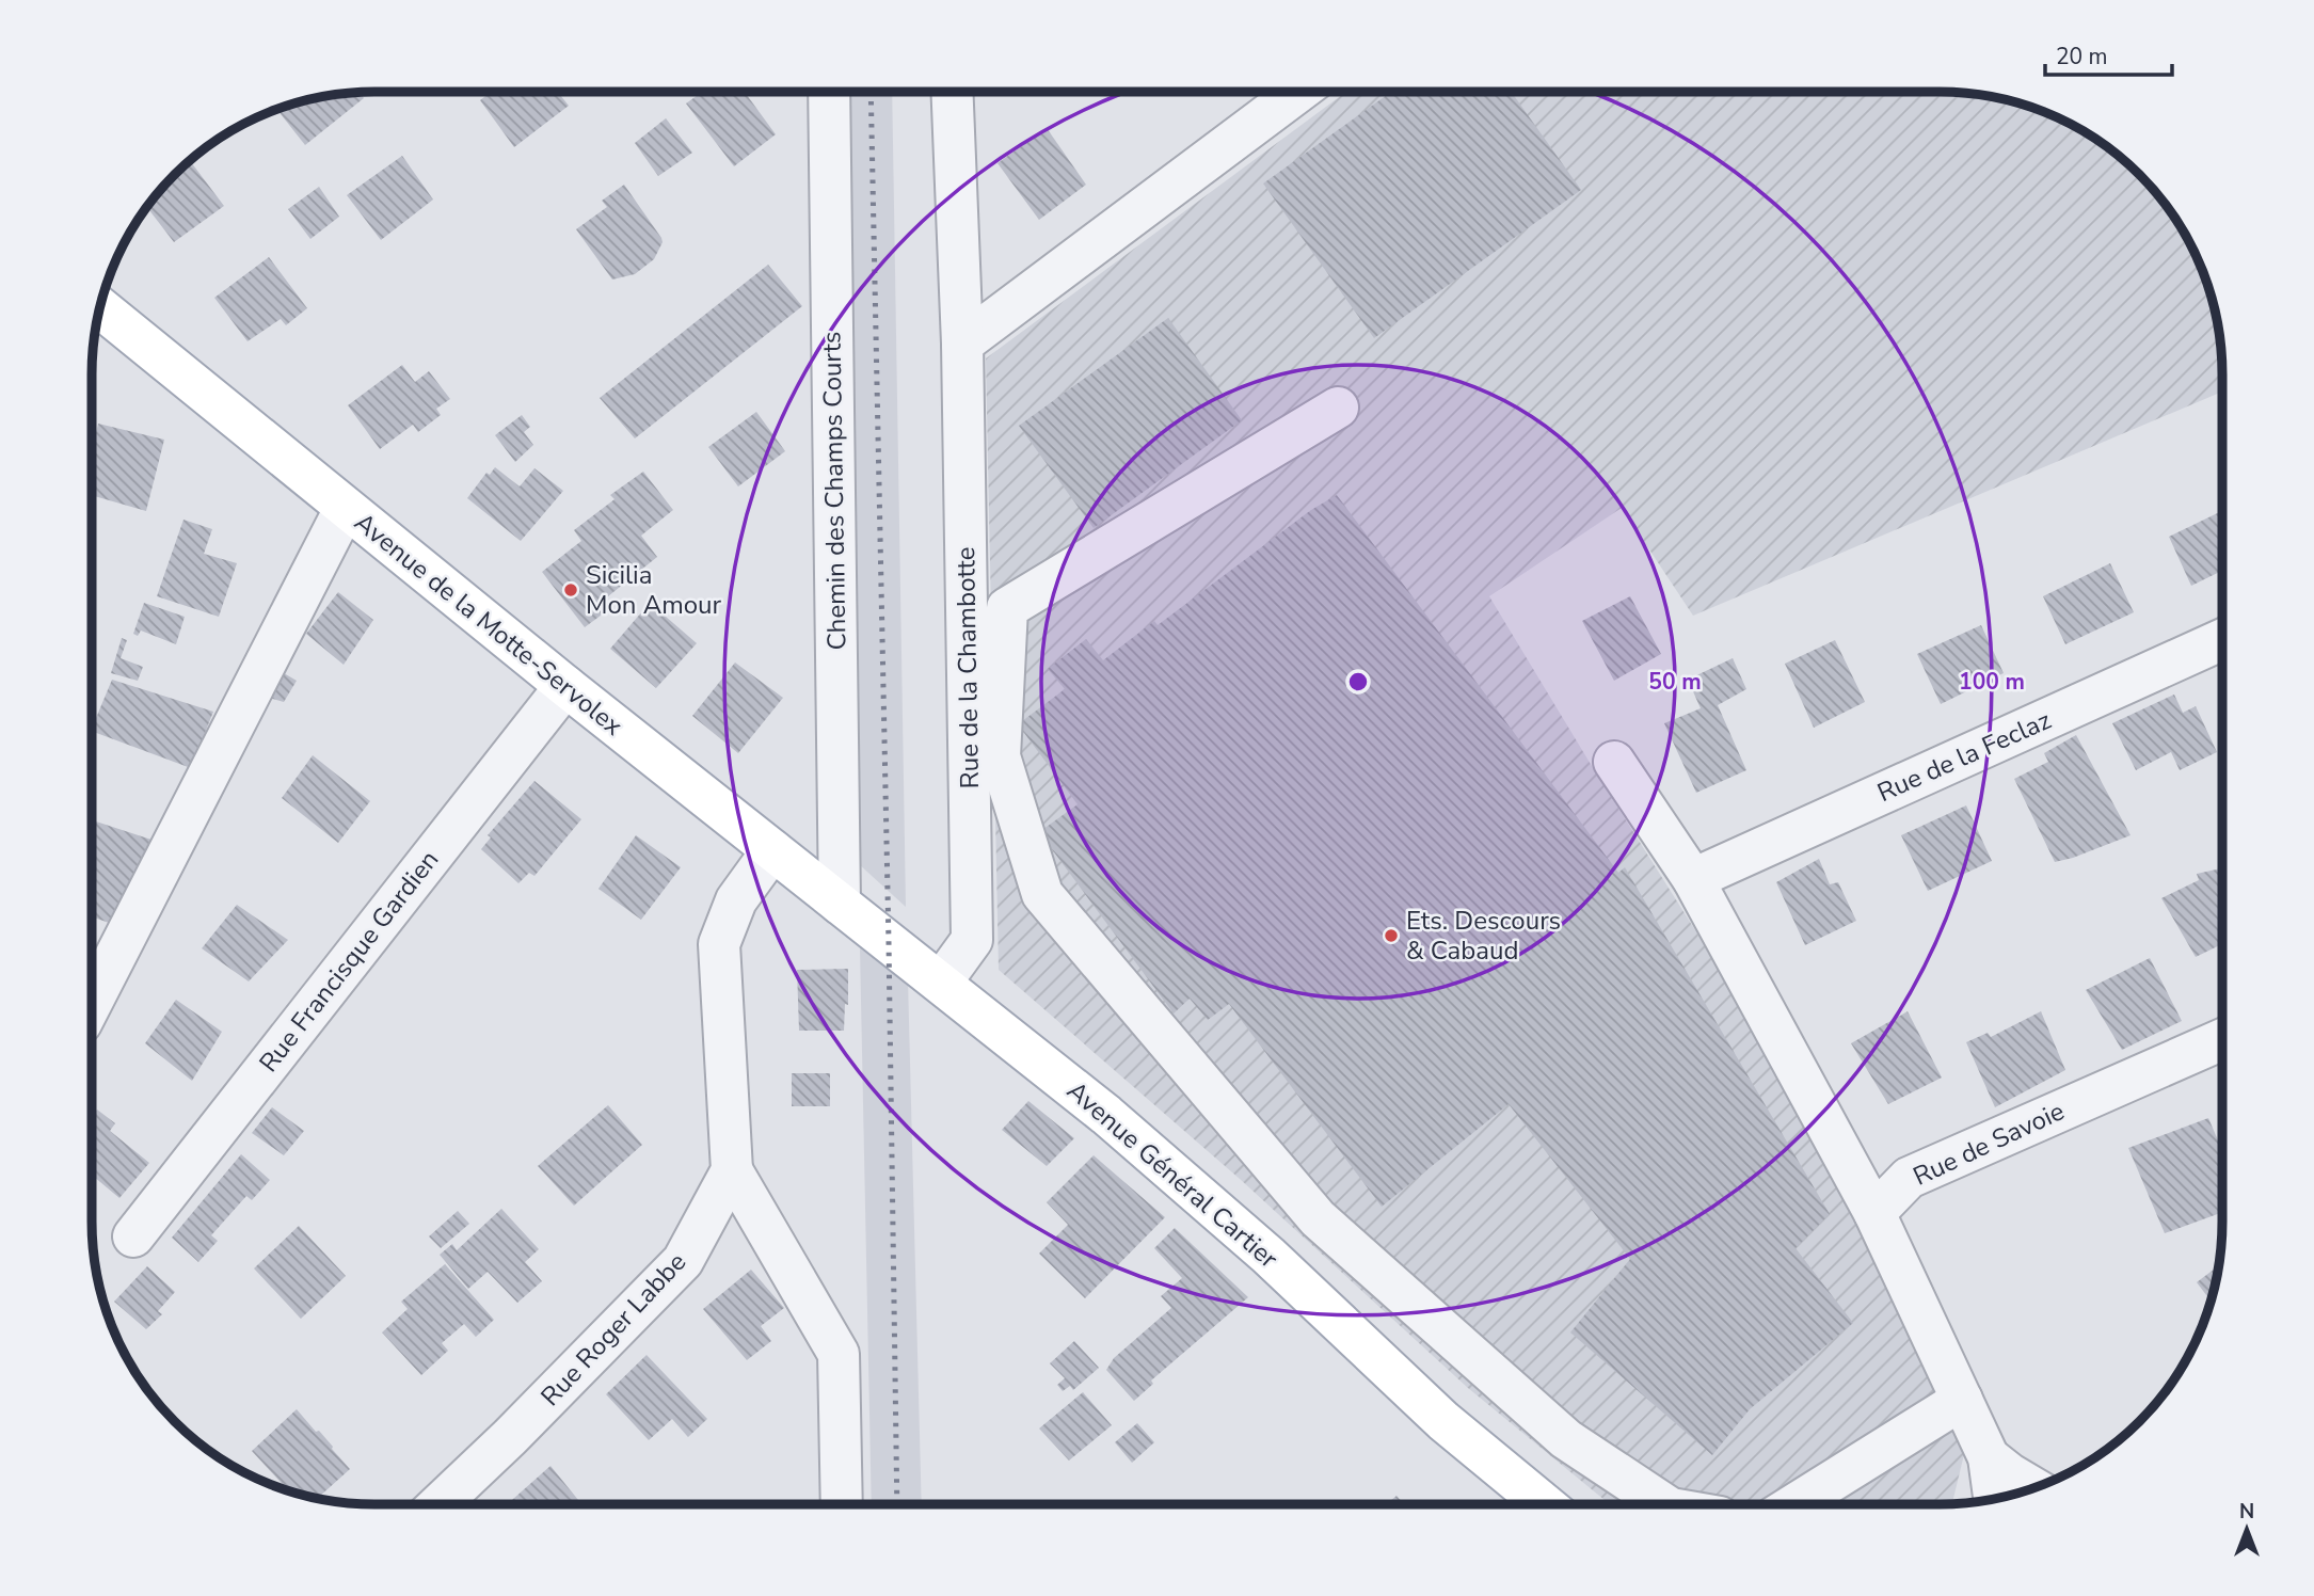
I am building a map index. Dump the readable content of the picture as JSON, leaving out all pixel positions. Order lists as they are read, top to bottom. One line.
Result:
{"streets":{"main road":["Avenue de la Motte-Servolex","Avenue Général Cartier"],"street":["Chemin des Champs Courts","Rue de la Chambotte","Rue de la Feclaz","Rue Francisque Gardien","Rue de Savoie","Rue Roger Labbe"]},"crossings":[["Chemin des Champs Courts","Avenue de la Motte-Servolex"],["Avenue de la Motte-Servolex","Rue Francisque Gardien"],["Avenue de la Motte-Servolex","Avenue Général Cartier"],["Rue de la Chambotte","Avenue Général Cartier"]],"places":["Sicilia Mon Amour","Ets. Descours & Cabaud"],"scale_bar":"20 m","north":"top","rings":["50 m","100 m"]}
